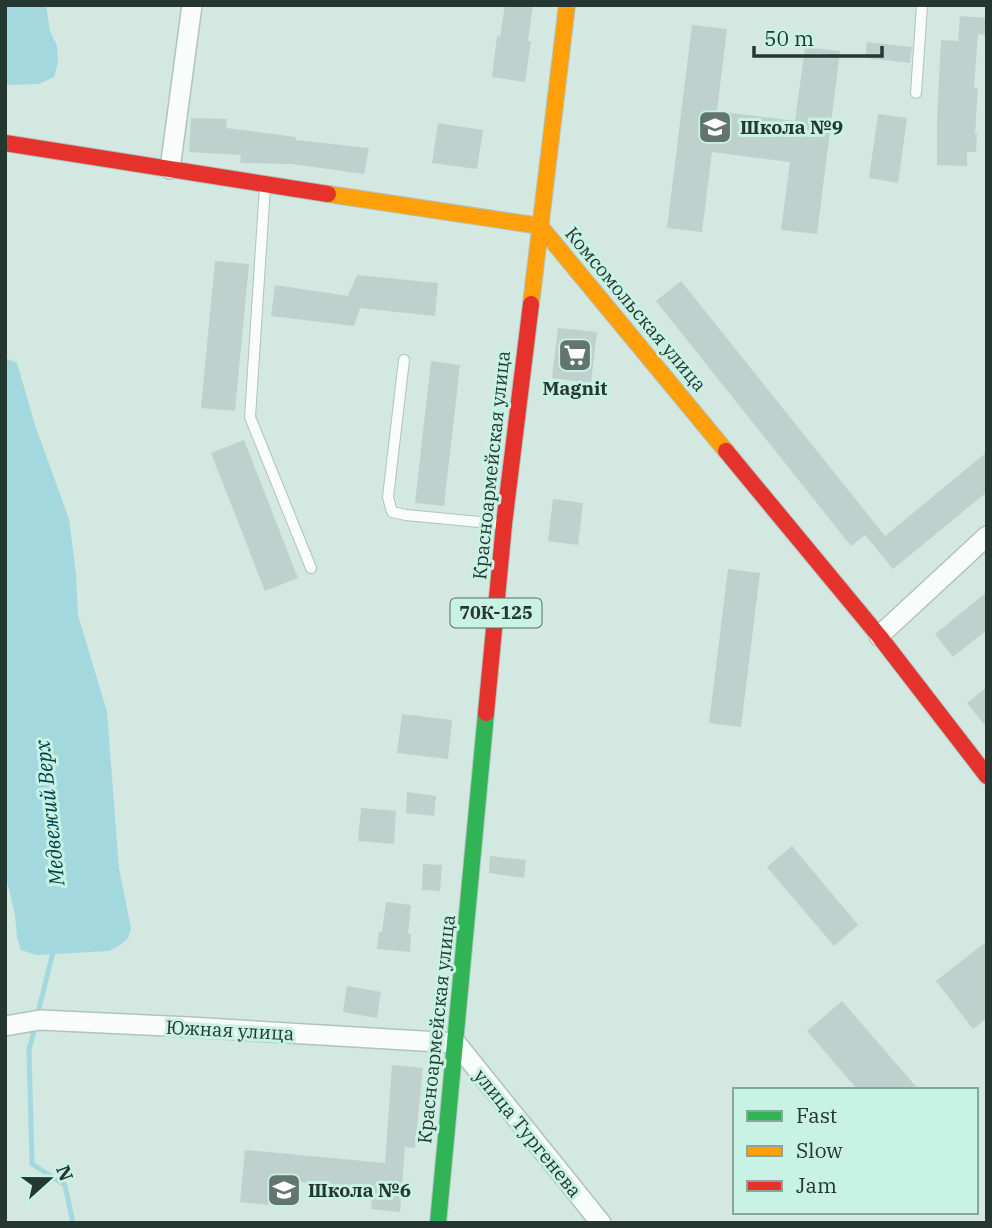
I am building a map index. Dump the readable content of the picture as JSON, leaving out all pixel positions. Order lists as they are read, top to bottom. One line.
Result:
{"streets":{"street":["Комсомольская улица","Красноармейская улица","70К-125","Южная улица","улица Тургенева"]},"crossings":[["Комсомольская улица","Красноармейская улица"],["Красноармейская улица","Южная улица"],["Красноармейская улица","улица Тургенева"],["Южная улица","улица Тургенева"]],"water":["Медвежий Верх"],"places":{"school or university":["Школа №9","Школа №6"],"supermarket":["Magnit"]},"legend":["Fast","Slow","Jam"],"scale_bar":"50 m","north":"right"}
